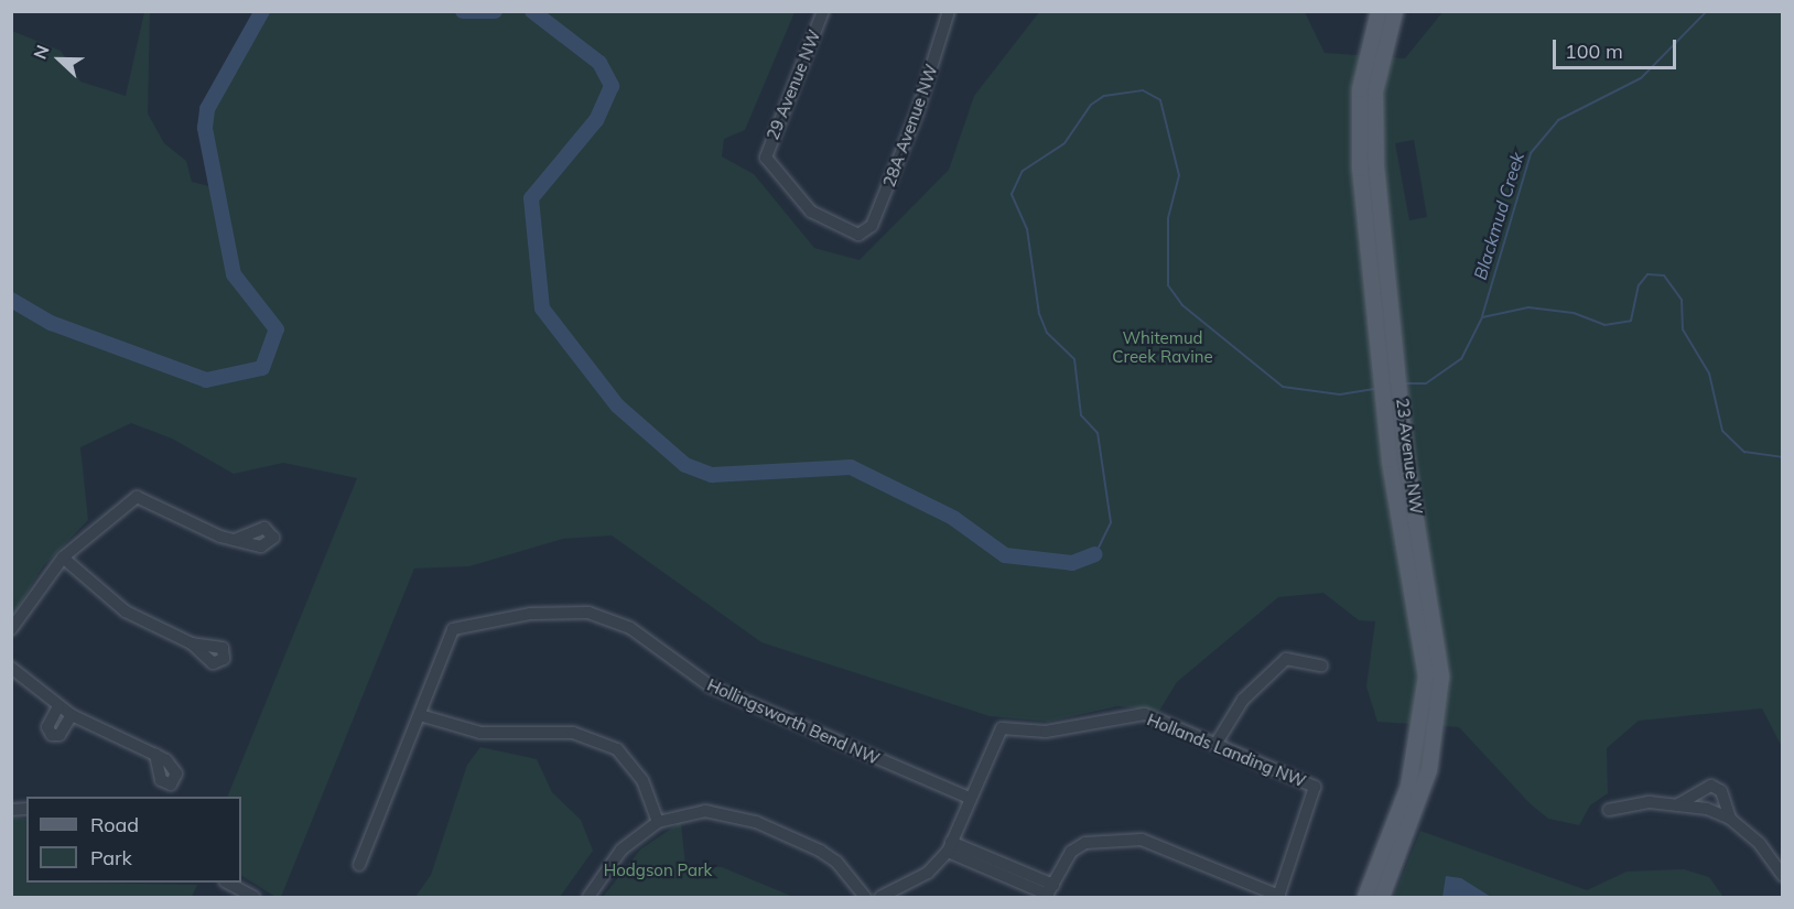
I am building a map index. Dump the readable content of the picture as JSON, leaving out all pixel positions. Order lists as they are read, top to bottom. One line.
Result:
{"streets":{"main road":["23 Avenue NW"],"street":["29 Avenue NW","28A Avenue NW","Hollingsworth Bend NW","Hollands Landing NW"]},"crossings":[["29 Avenue NW","28A Avenue NW"],["Hollingsworth Bend NW","Hollands Landing NW"]],"water":["Blackmud Creek"],"parks":["Whitemud Creek Ravine","Hodgson Park"],"legend":["Road","Park"],"scale_bar":"100 m","north":"left"}
